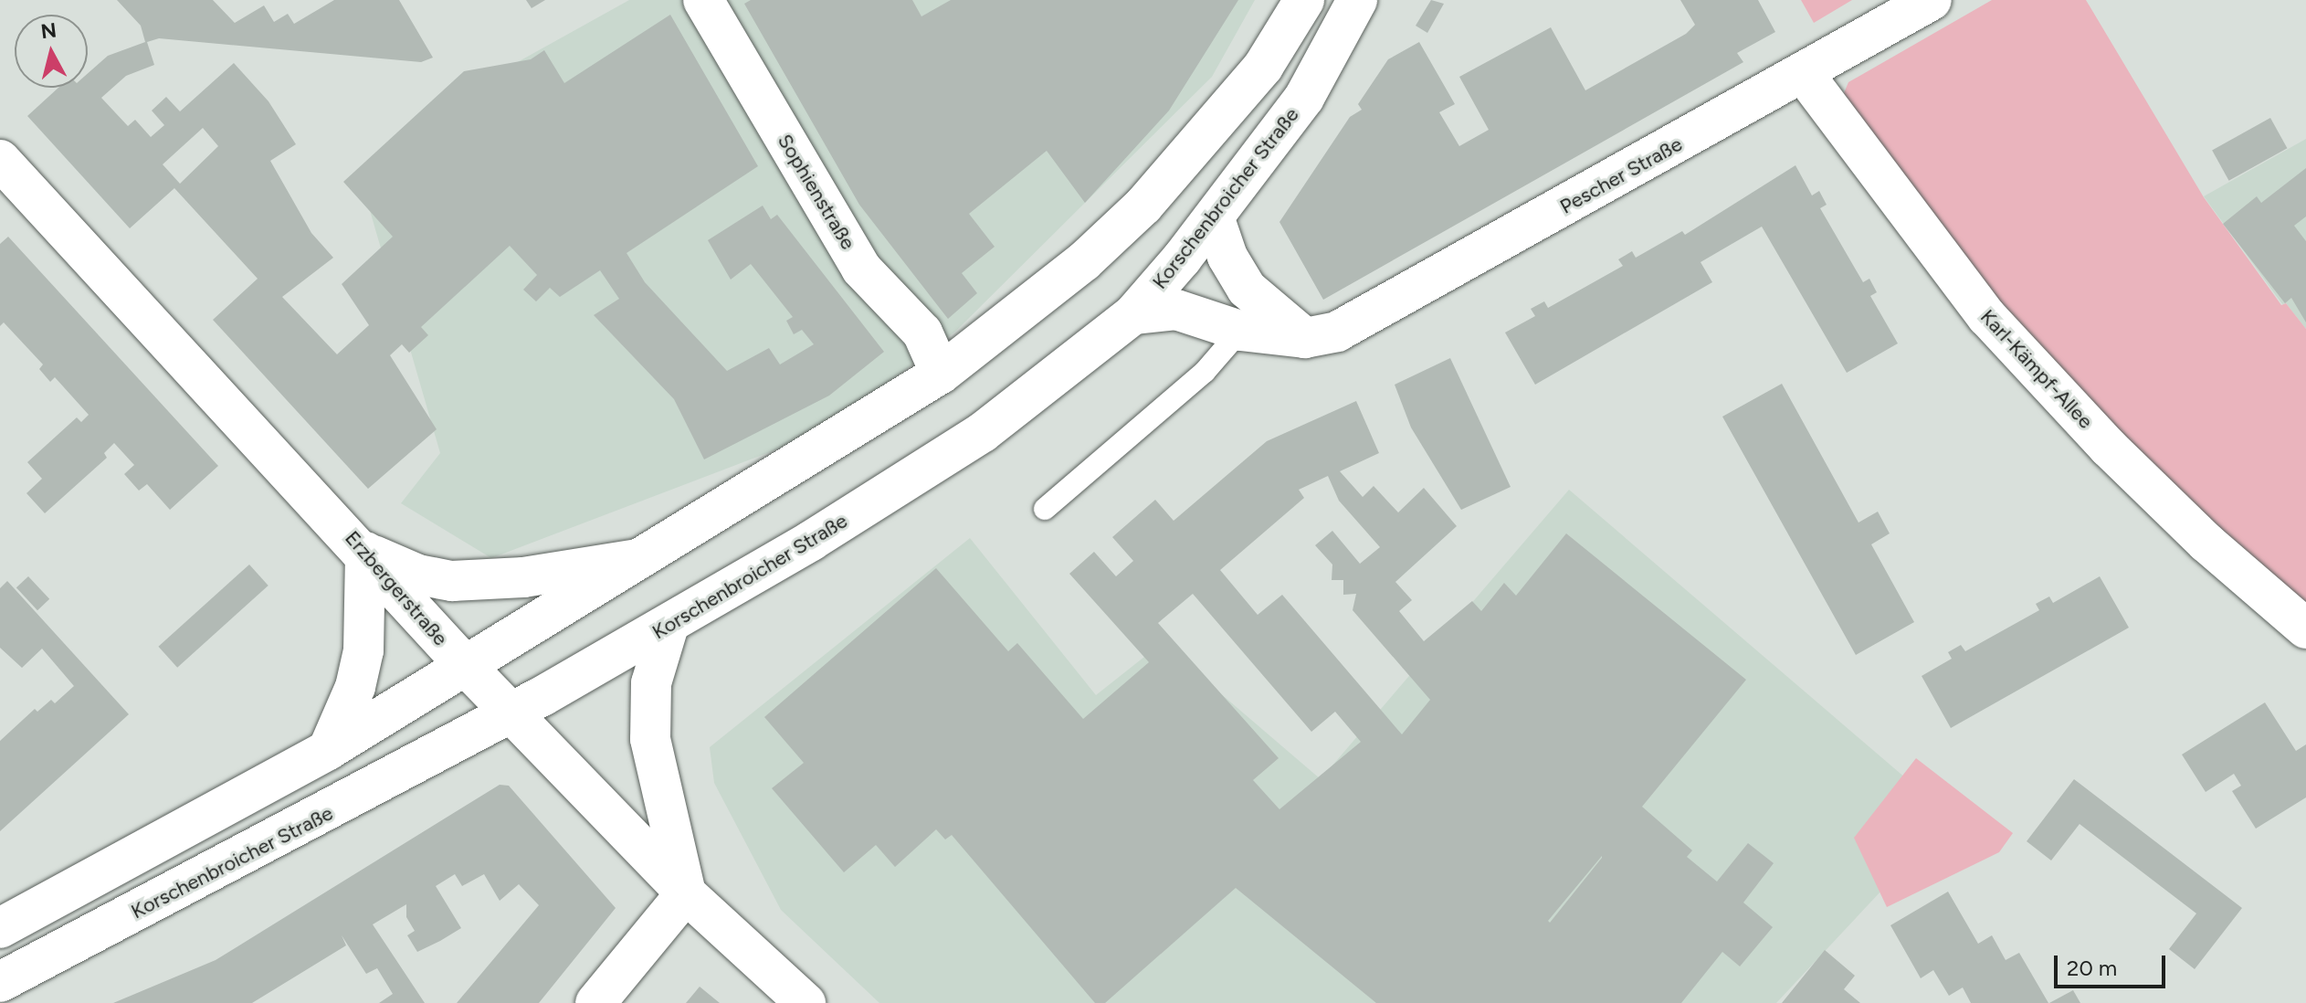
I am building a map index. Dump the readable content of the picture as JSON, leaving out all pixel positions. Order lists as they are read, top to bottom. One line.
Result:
{"streets":{"main road":["Pescher Straße","Sophienstraße","Korschenbroicher Straße","Karl-Kämpf-Allee","Erzbergerstraße"]},"crossings":[["Pescher Straße","Korschenbroicher Straße"],["Pescher Straße","Karl-Kämpf-Allee"],["Korschenbroicher Straße","Erzbergerstraße"]],"scale_bar":"20 m","north":"top"}
